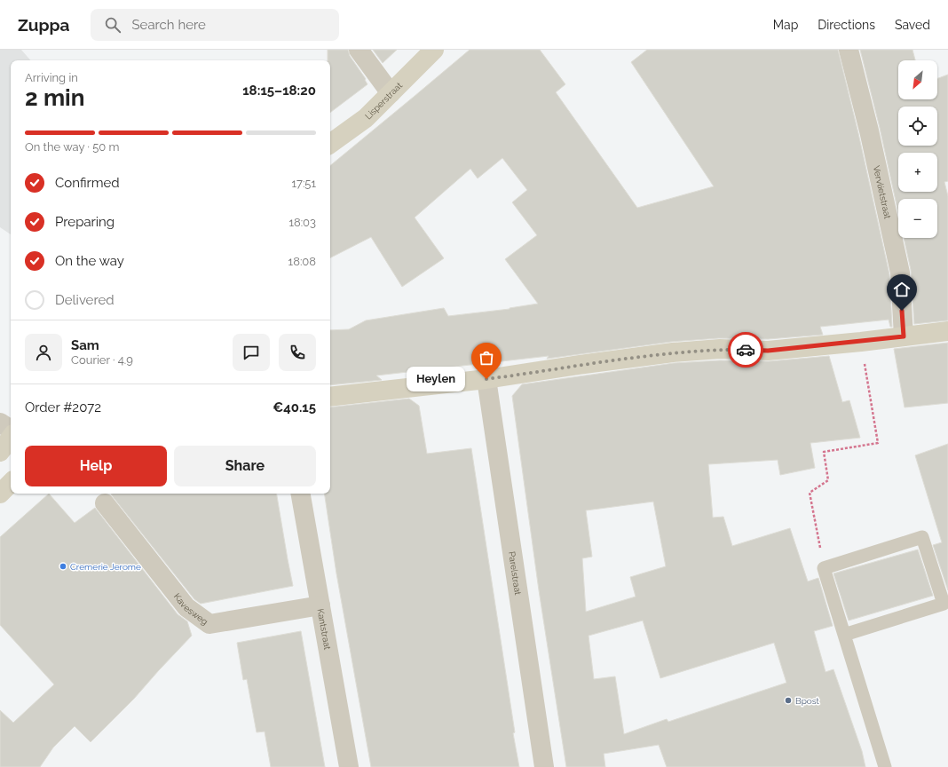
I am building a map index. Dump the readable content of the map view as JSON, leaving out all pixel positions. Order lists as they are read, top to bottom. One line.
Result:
{"streets":{"street":["Lisperstraat","Vervlietstraat","Parelstraat","Kavesweg","Kantstraat"]},"crossings":[["Kavesweg","Kantstraat"]],"places":["Heylen","Cremerie Jerome","Bpost"],"north":"bottom left","page":{"header":"Zuppa","search":"Search here","nav":["Map","Directions","Saved"],"map_buttons":["+","−"],"heading":["2 min","Arriving in","18:15–18:20"],"panel":["Sam","Courier · 4.9","Order #2072","€40.15"],"bar":"On the way · 50 m","list":[["Confirmed","17:51"],["Preparing","18:03"],["On the way","18:08"],"Delivered"],"bubble":"Heylen","buttons":["Help","Share"]}}
